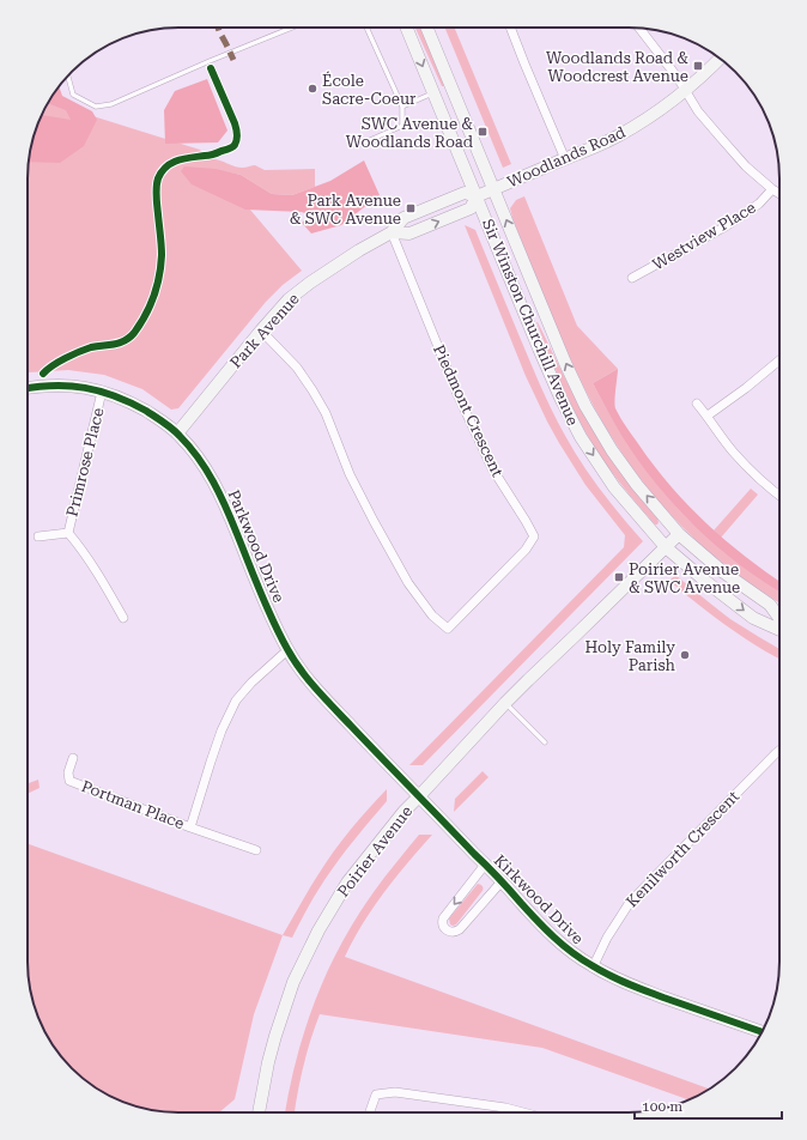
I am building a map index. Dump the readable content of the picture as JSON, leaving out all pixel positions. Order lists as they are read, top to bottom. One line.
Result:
{"streets":{"main road":["Woodlands Road","Sir Winston Churchill Avenue","Park Avenue","Parkwood Drive","Poirier Avenue","Kirkwood Drive"],"street":["Westview Place","Piedmont Crescent","Primrose Place","Portman Place","Kenilworth Crescent"]},"crossings":[["Woodlands Road","Sir Winston Churchill Avenue"],["Woodlands Road","Park Avenue"],["Sir Winston Churchill Avenue","Park Avenue"],["Sir Winston Churchill Avenue","Poirier Avenue"],["Park Avenue","Piedmont Crescent"],["Park Avenue","Parkwood Drive"],["Primrose Place","Parkwood Drive"],["Parkwood Drive","Portman Place"],["Parkwood Drive","Poirier Avenue"],["Parkwood Drive","Kirkwood Drive"],["Kenilworth Crescent","Kirkwood Drive"],["Poirier Avenue","Kirkwood Drive"]],"places":{"transit":["Woodlands Road & Woodcrest Avenue","SWC Avenue & Woodlands Road","Park Avenue & SWC Avenue","Poirier Avenue & SWC Avenue"],"other":["École Sacre-Coeur","Holy Family Parish"]},"scale_bar":"100 m"}
